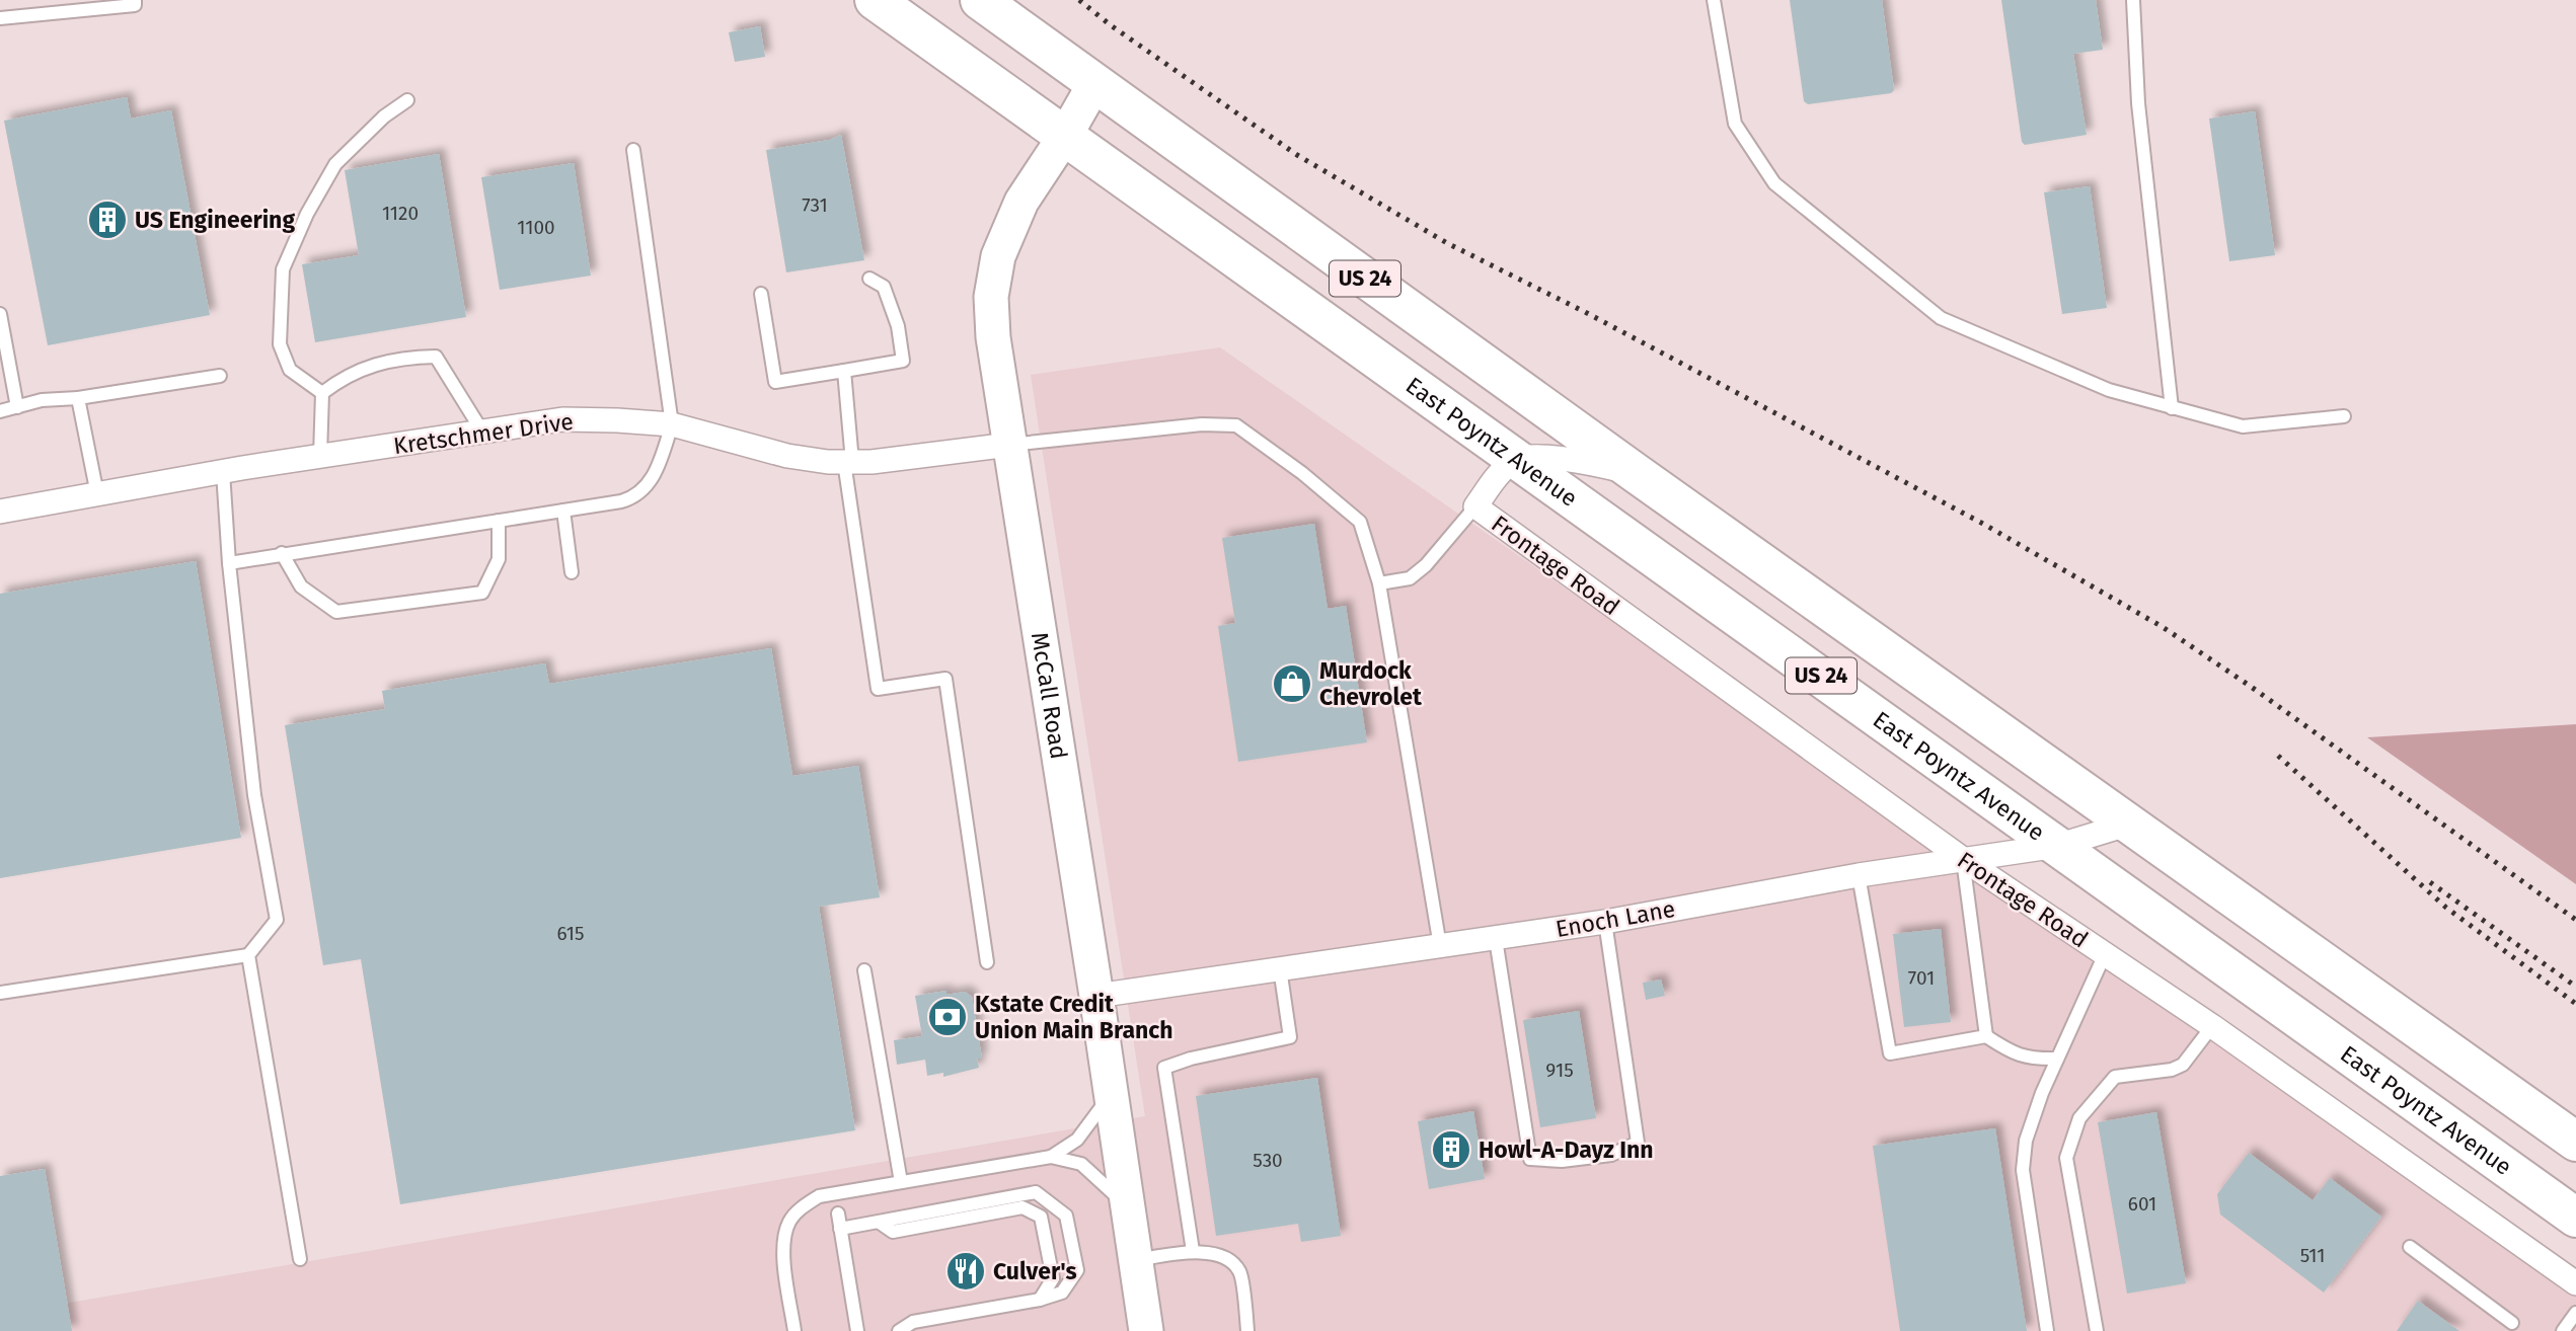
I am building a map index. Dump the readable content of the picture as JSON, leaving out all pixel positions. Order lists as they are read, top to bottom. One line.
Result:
{"streets":{"highway":["US 24","East Poyntz Avenue"],"main road":["McCall Road"],"street":["Kretschmer Drive","Frontage Road","Enoch Lane"]},"crossings":[["US 24","East Poyntz Avenue"],["US 24","McCall Road"],["US 24","Enoch Lane"],["Kretschmer Drive","McCall Road"],["East Poyntz Avenue","McCall Road"],["East Poyntz Avenue","Enoch Lane"],["Frontage Road","Enoch Lane"],["McCall Road","Enoch Lane"]],"places":{"building":["US Engineering","Howl-A-Dayz Inn"],"shop":["Murdock Chevrolet"],"bank":["Kstate Credit Union Main Branch"],"restaurant":["Culver's"]},"house_numbers":["731","1120","1100","615","701","915","530","601","511"]}
